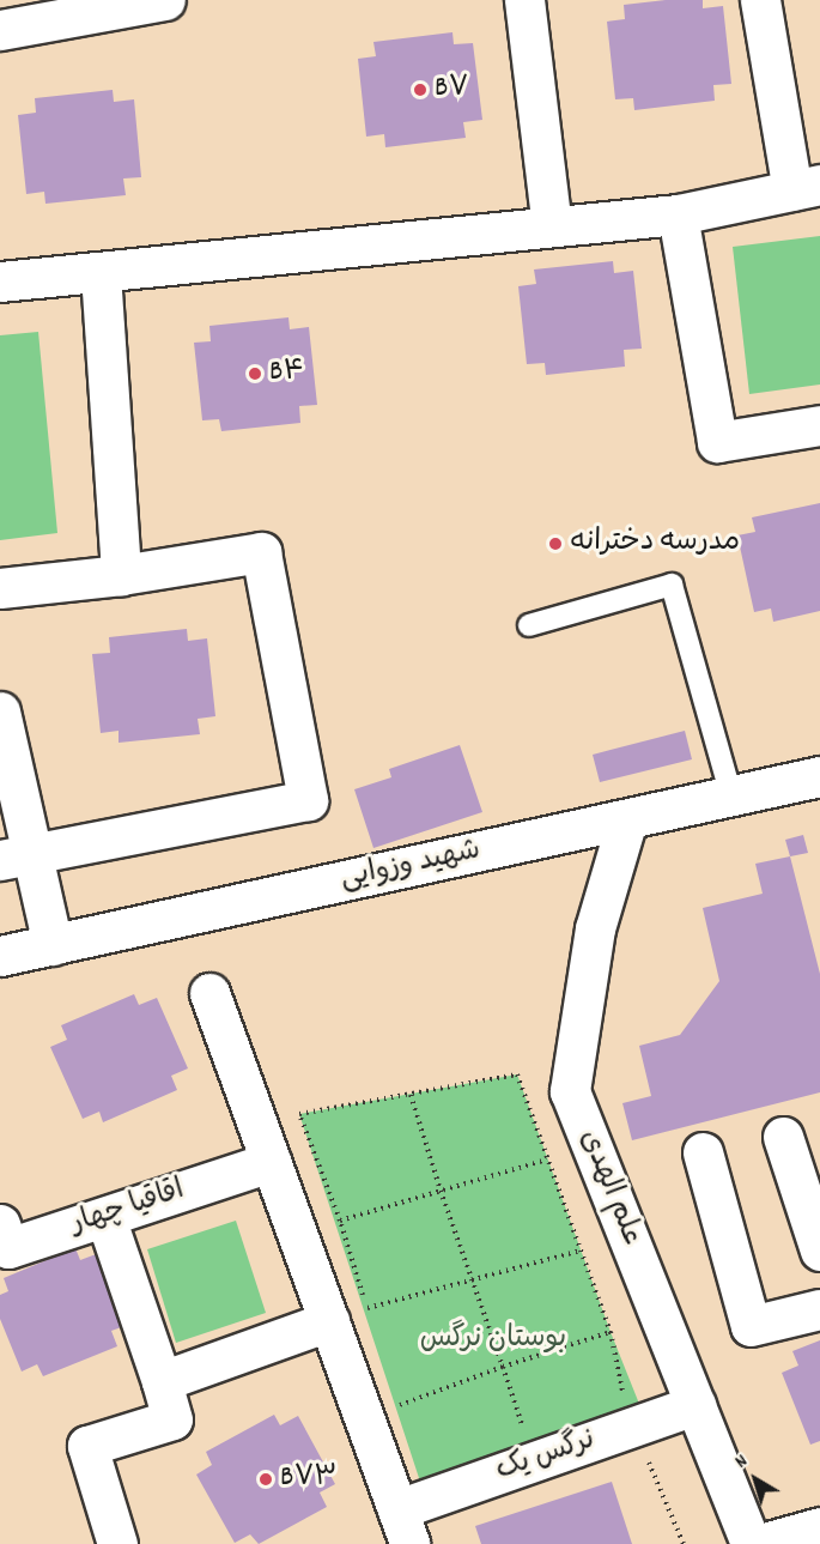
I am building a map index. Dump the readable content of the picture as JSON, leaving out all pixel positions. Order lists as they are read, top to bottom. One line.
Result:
{"streets":{"street":["شهید وزوایی","علم الهدی","اقاقیا چهار","نرگس یک"]},"crossings":[["شهید وزوایی","علم الهدی"],["علم الهدی","نرگس یک"]],"parks":["بوستان نرگس"],"places":["B۷","B۴","مدرسه دخترانه","B۷۳"],"north":"top left"}
